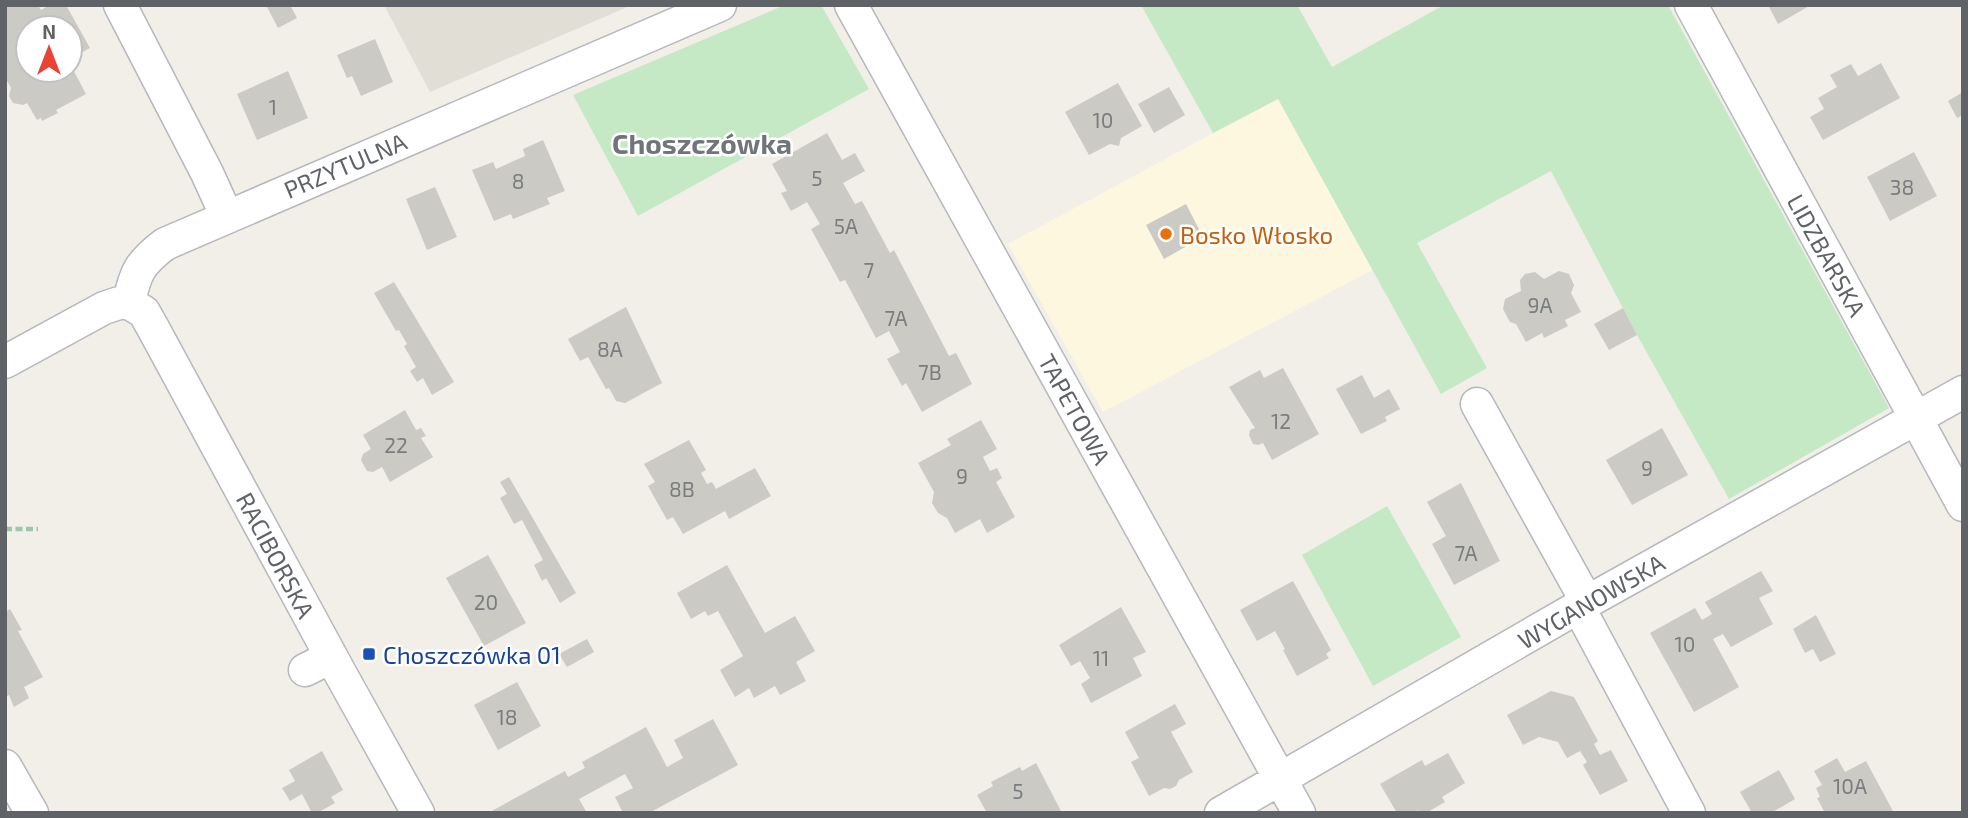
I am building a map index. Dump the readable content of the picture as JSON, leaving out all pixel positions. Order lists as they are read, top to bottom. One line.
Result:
{"streets":{"street":["PRZYTULNA","LIDZBARSKA","TAPETOWA","RACIBORSKA","WYGANOWSKA"]},"crossings":[["PRZYTULNA","RACIBORSKA"],["LIDZBARSKA","WYGANOWSKA"],["TAPETOWA","WYGANOWSKA"]],"districts":["Choszczówka"],"places":{"other":["Bosko Włosko"],"transit":["Choszczówka 01"]},"house_numbers":["1","10","5","8","38","5A","7","9A","7A","8A","7B","12","22","9","9","8B","7A","20","10","11","18","10A","5"],"north":"top"}
